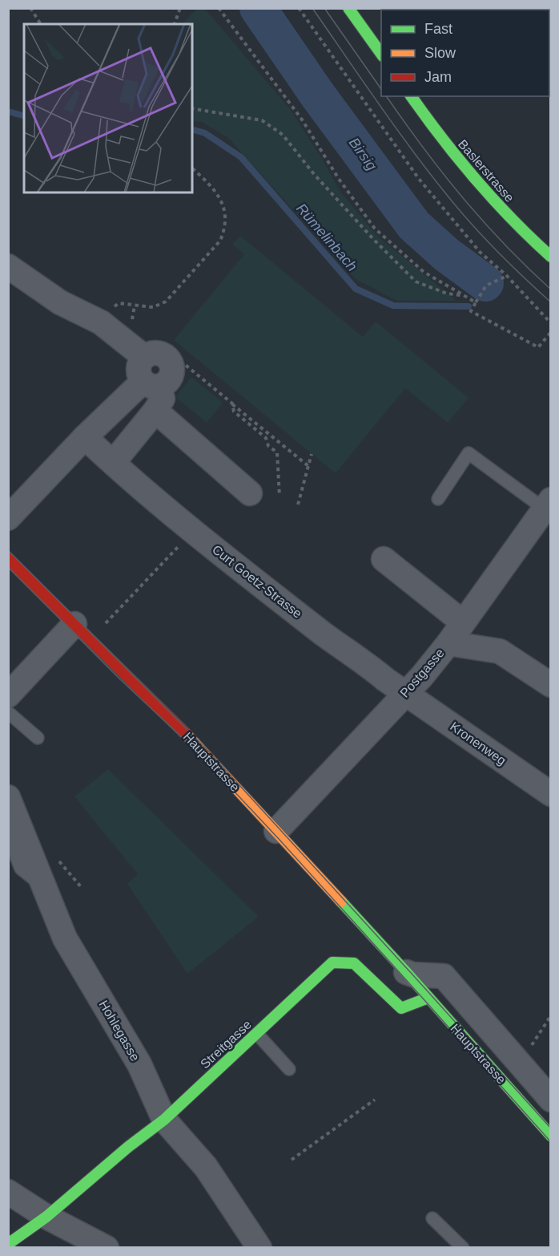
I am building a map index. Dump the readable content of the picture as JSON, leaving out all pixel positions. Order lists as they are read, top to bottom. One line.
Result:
{"streets":{"main road":["Baslerstrasse","Hauptstrasse","Streitgasse"],"street":["Curt Goetz-Strasse","Postgasse","Kronenweg","Hohlegasse"]},"crossings":[["Curt Goetz-Strasse","Postgasse"],["Curt Goetz-Strasse","Kronenweg"],["Postgasse","Kronenweg"],["Postgasse","Hauptstrasse"],["Hauptstrasse","Streitgasse"],["Hohlegasse","Streitgasse"]],"water":["Birsig","Rümelinbach"],"legend":["Fast","Slow","Jam"]}
